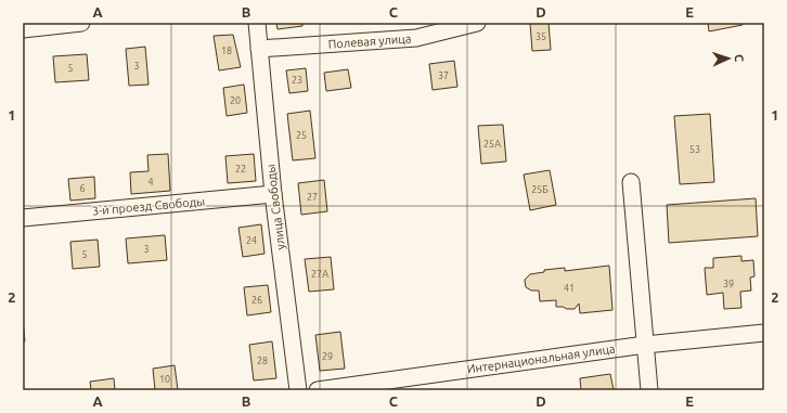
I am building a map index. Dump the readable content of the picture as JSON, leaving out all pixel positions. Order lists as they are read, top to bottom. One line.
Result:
{"streets":{"street":["Полевая улица","3-й проезд Свободы","улица Свободы","Интернациональная улица"]},"crossings":[["Полевая улица","улица Свободы"],["3-й проезд Свободы","улица Свободы"]],"house_numbers":["35","18","3","5","37","23","20","25","25А","53","22","4","6","25Б","27","24","3","5","27А","39","41","26","29","28","10"],"north":"right","grid":{"columns":["A","B","C","D","E"],"rows":["1","2"]}}
